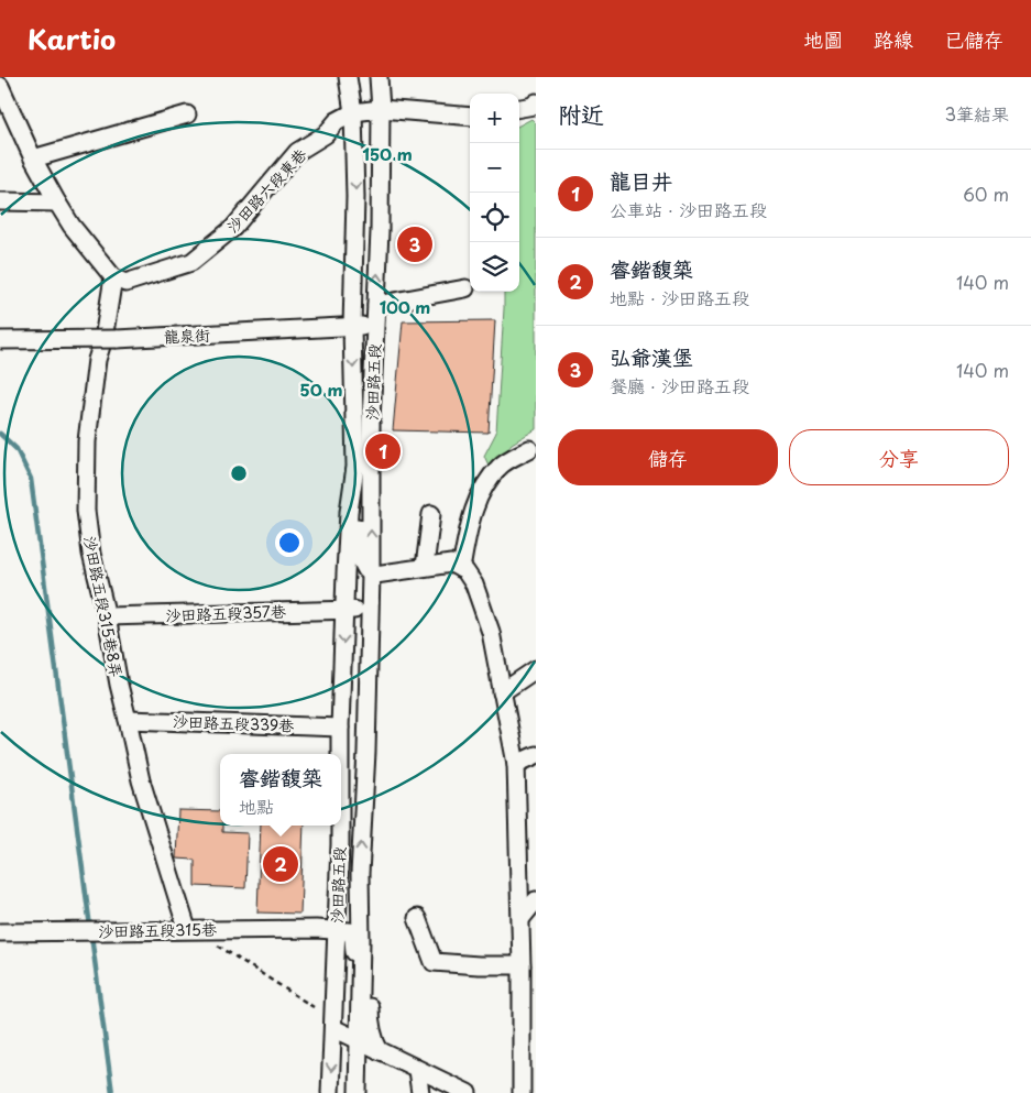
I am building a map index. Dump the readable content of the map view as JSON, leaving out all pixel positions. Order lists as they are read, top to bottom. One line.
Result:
{"streets":{"street":["沙田路六段東巷","龍泉街","沙田路五段","沙田路五段315巷8弄","沙田路五段357巷","沙田路五段339巷","沙田路五段315巷"]},"crossings":[["沙田路六段東巷","沙田路五段"],["沙田路六段東巷","沙田路五段315巷8弄"],["龍泉街","沙田路五段"],["沙田路五段","沙田路五段357巷"],["沙田路五段","沙田路五段339巷"],["沙田路五段","沙田路五段315巷"],["沙田路五段315巷8弄","沙田路五段357巷"],["沙田路五段315巷8弄","沙田路五段339巷"],["沙田路五段315巷8弄","沙田路五段315巷"]],"page":{"header":"Kartio","nav":["地圖","路線","已儲存"],"heading":["附近","3筆結果"],"map_buttons":["+","−"],"list":[{"mark":"1","name":"龍目井","note":"公車站 · 沙田路五段","value":"60 m"},{"mark":"2","name":"睿鍇馥築","note":"地點 · 沙田路五段","value":"140 m"},{"mark":"3","name":"弘爺漢堡","note":"餐廳 · 沙田路五段","value":"140 m"}],"pins":["3","1","2"],"buttons":["儲存","分享"],"popup":["睿鍇馥築","地點"]},"rings":["150 m","100 m","50 m"]}
